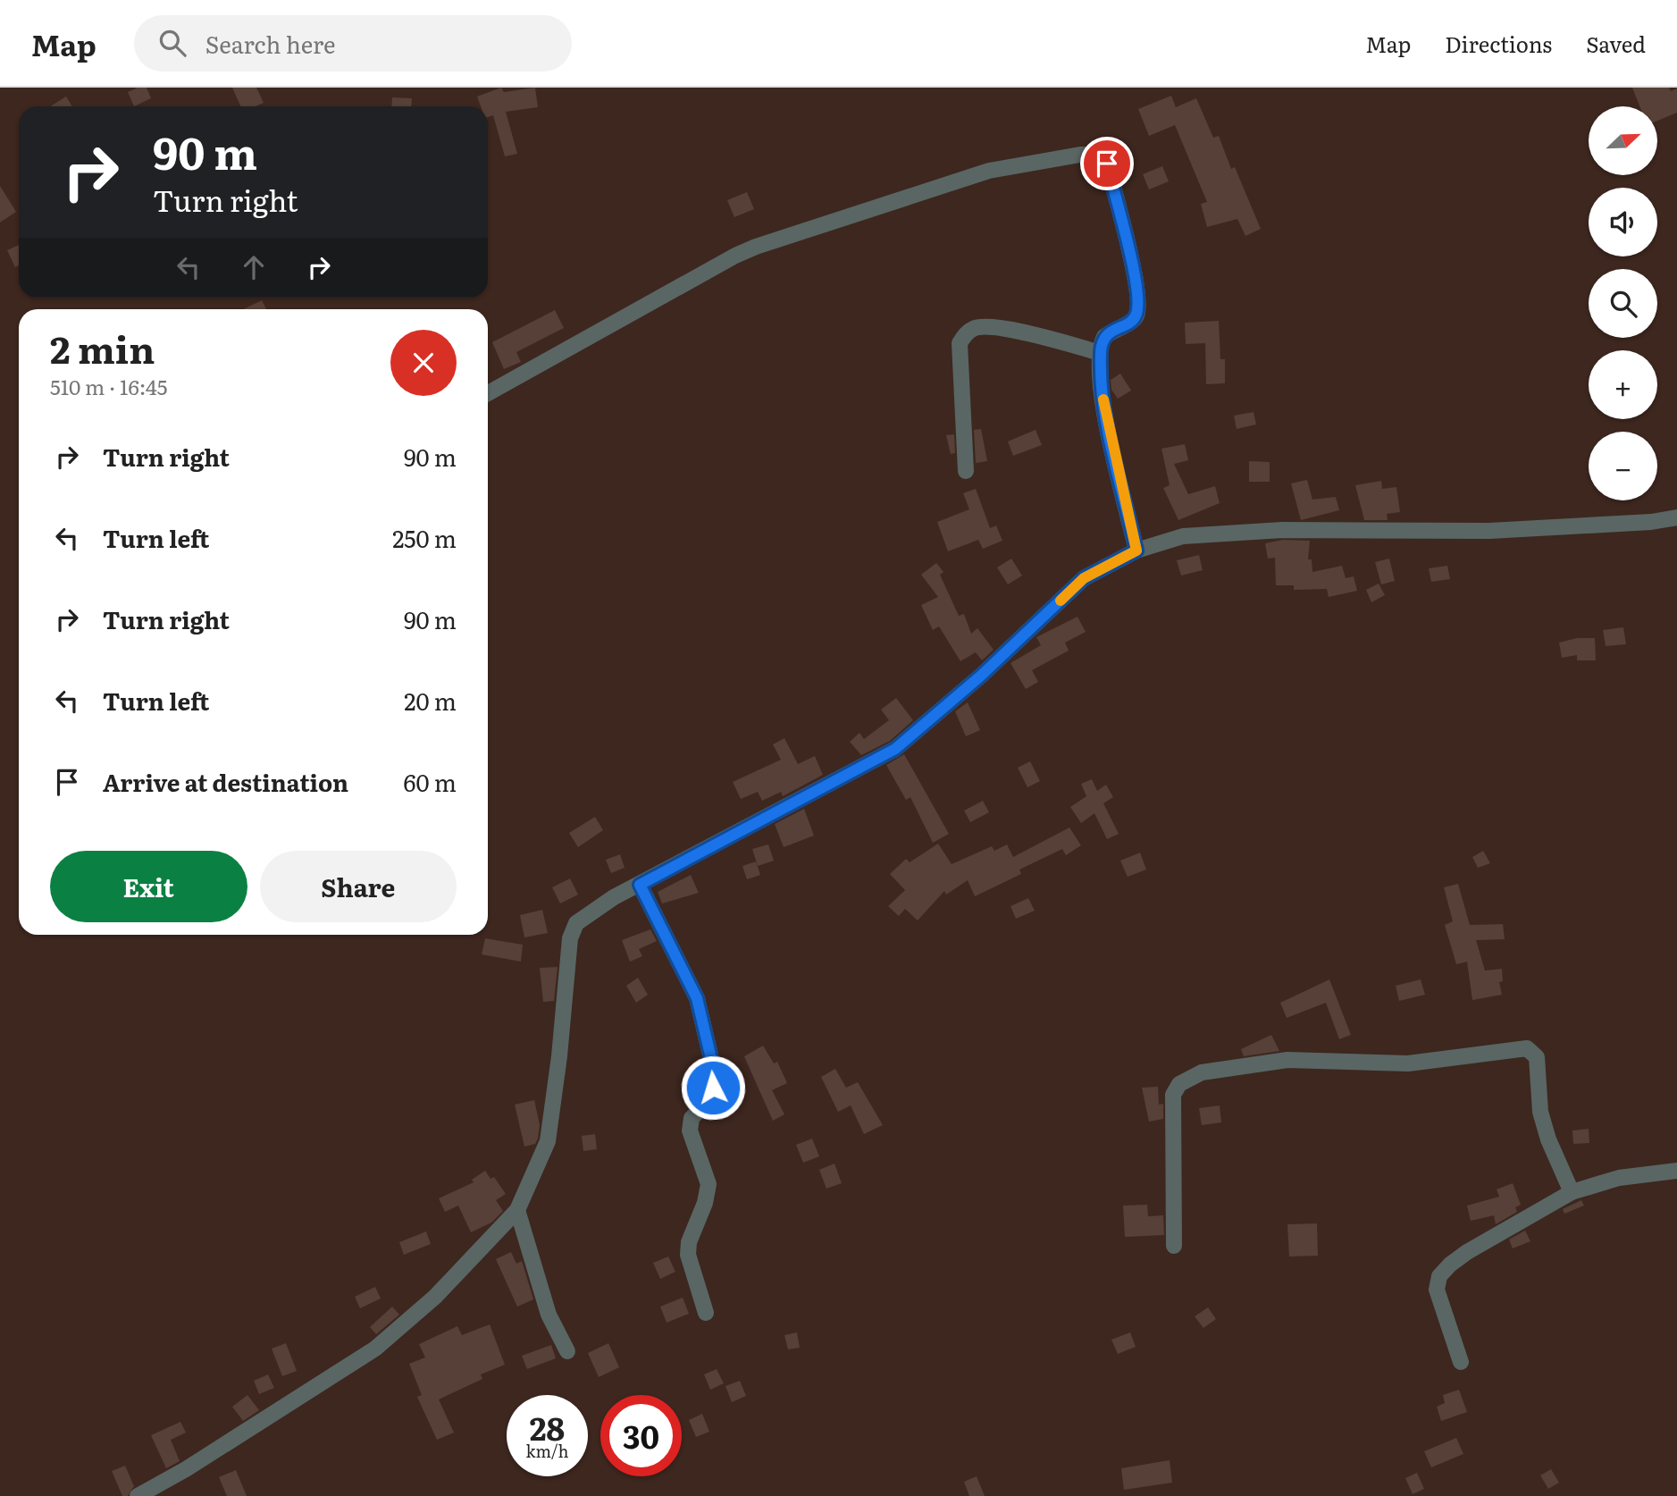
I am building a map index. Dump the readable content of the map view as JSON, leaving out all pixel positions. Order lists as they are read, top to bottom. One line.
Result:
{"north":"top right","page":{"header":"Map","search":"Search here","nav":["Map","Directions","Saved"],"map_buttons":["+","−"],"turn":["90 m","Turn right"],"heading":["2 min","510 m · 16:45"],"list":[{"name":"Turn right","value":"90 m"},{"name":"Turn left","value":"250 m"},{"name":"Turn right","value":"90 m"},{"name":"Turn left","value":"20 m"},{"name":"Arrive at destination","value":"60 m"}],"buttons":["Exit","Share"],"speed":"28 km/h","limit":"30"}}
